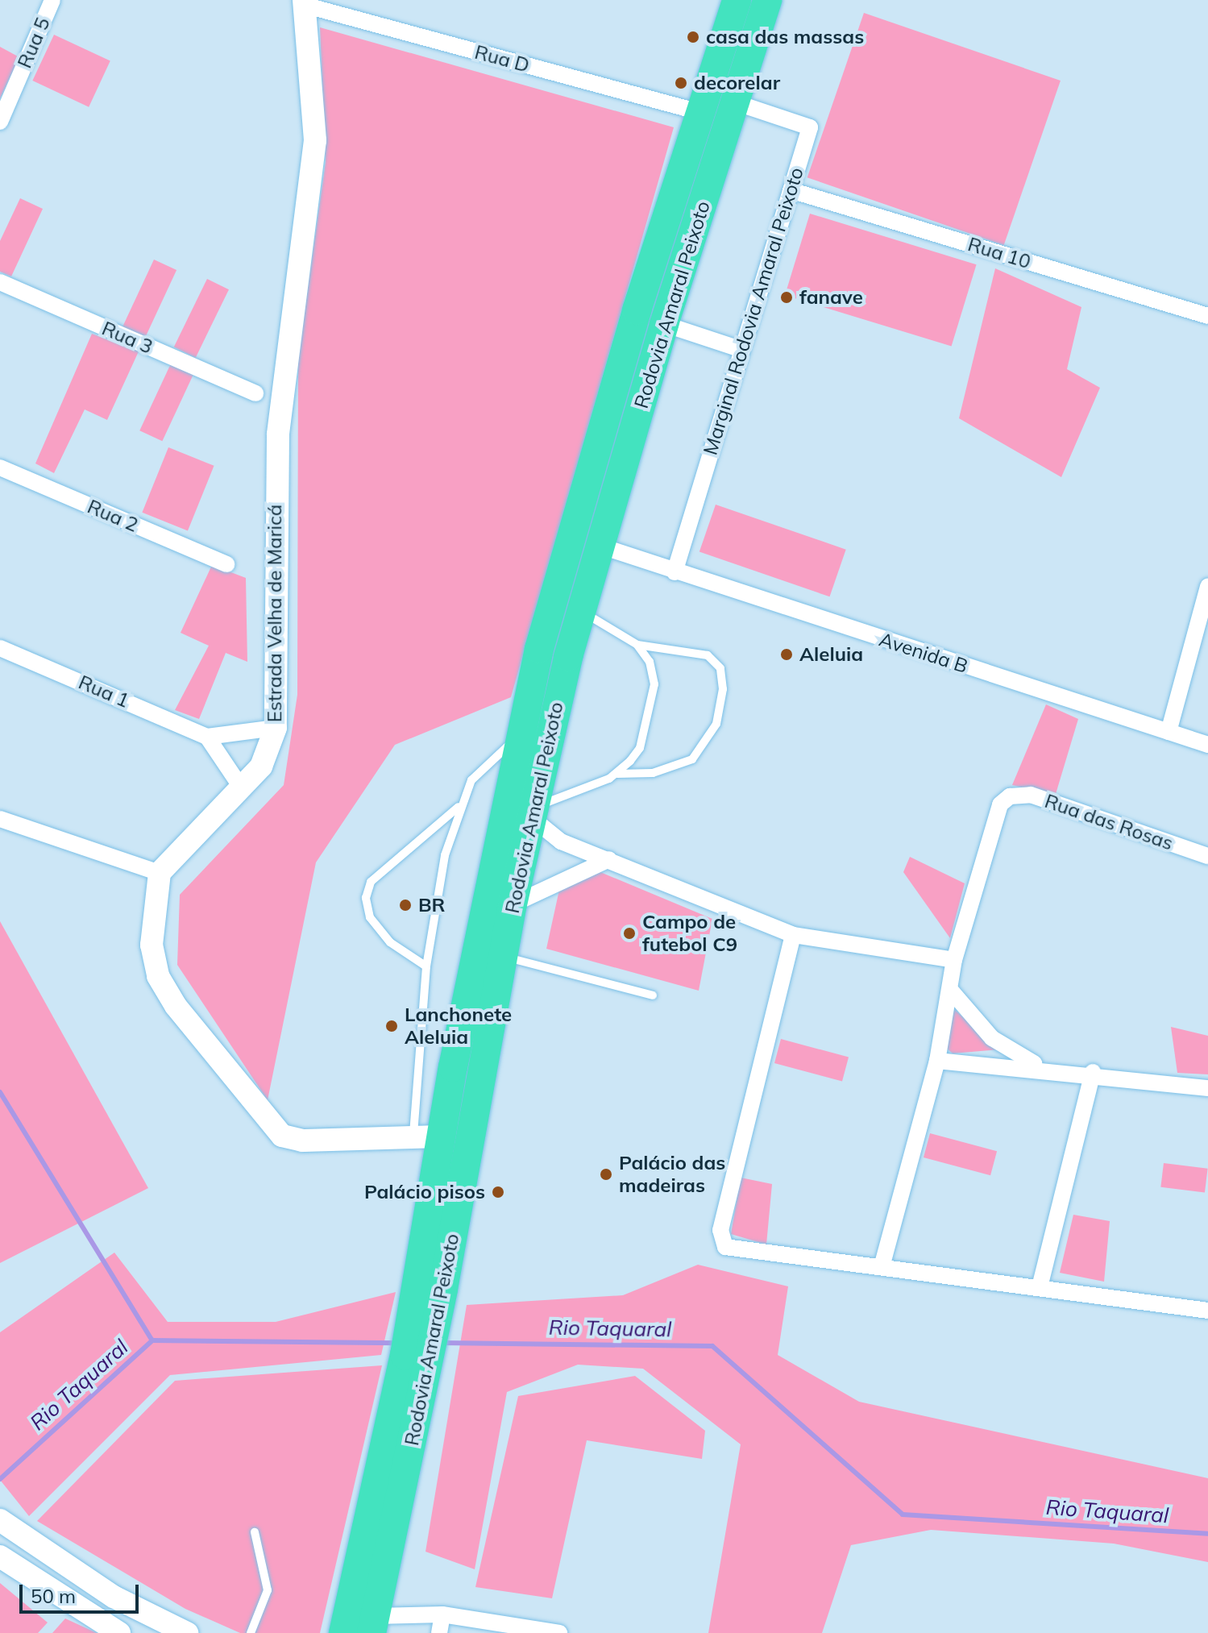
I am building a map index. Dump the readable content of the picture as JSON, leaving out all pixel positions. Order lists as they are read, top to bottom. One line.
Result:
{"streets":{"highway":["Rodovia Amaral Peixoto"],"street":["Rua 5","Rua D","Rua 10","Marginal Rodovia Amaral Peixoto","Rua 3","Rua 2","Estrada Velha de Maricá","Avenida B","Rua 1","Rua das Rosas"]},"crossings":[["Rua D","Rodovia Amaral Peixoto"],["Rua D","Estrada Velha de Maricá"],["Rua 10","Marginal Rodovia Amaral Peixoto"],["Rodovia Amaral Peixoto","Marginal Rodovia Amaral Peixoto"],["Rodovia Amaral Peixoto","Avenida B"],["Marginal Rodovia Amaral Peixoto","Avenida B"]],"water":["Rio Taquaral"],"places":["casa das massas","decorelar","fanave","Aleluia","BR","Campo de futebol C9","Lanchonete Aleluia","Palácio das madeiras","Palácio pisos"],"scale_bar":"50 m"}
